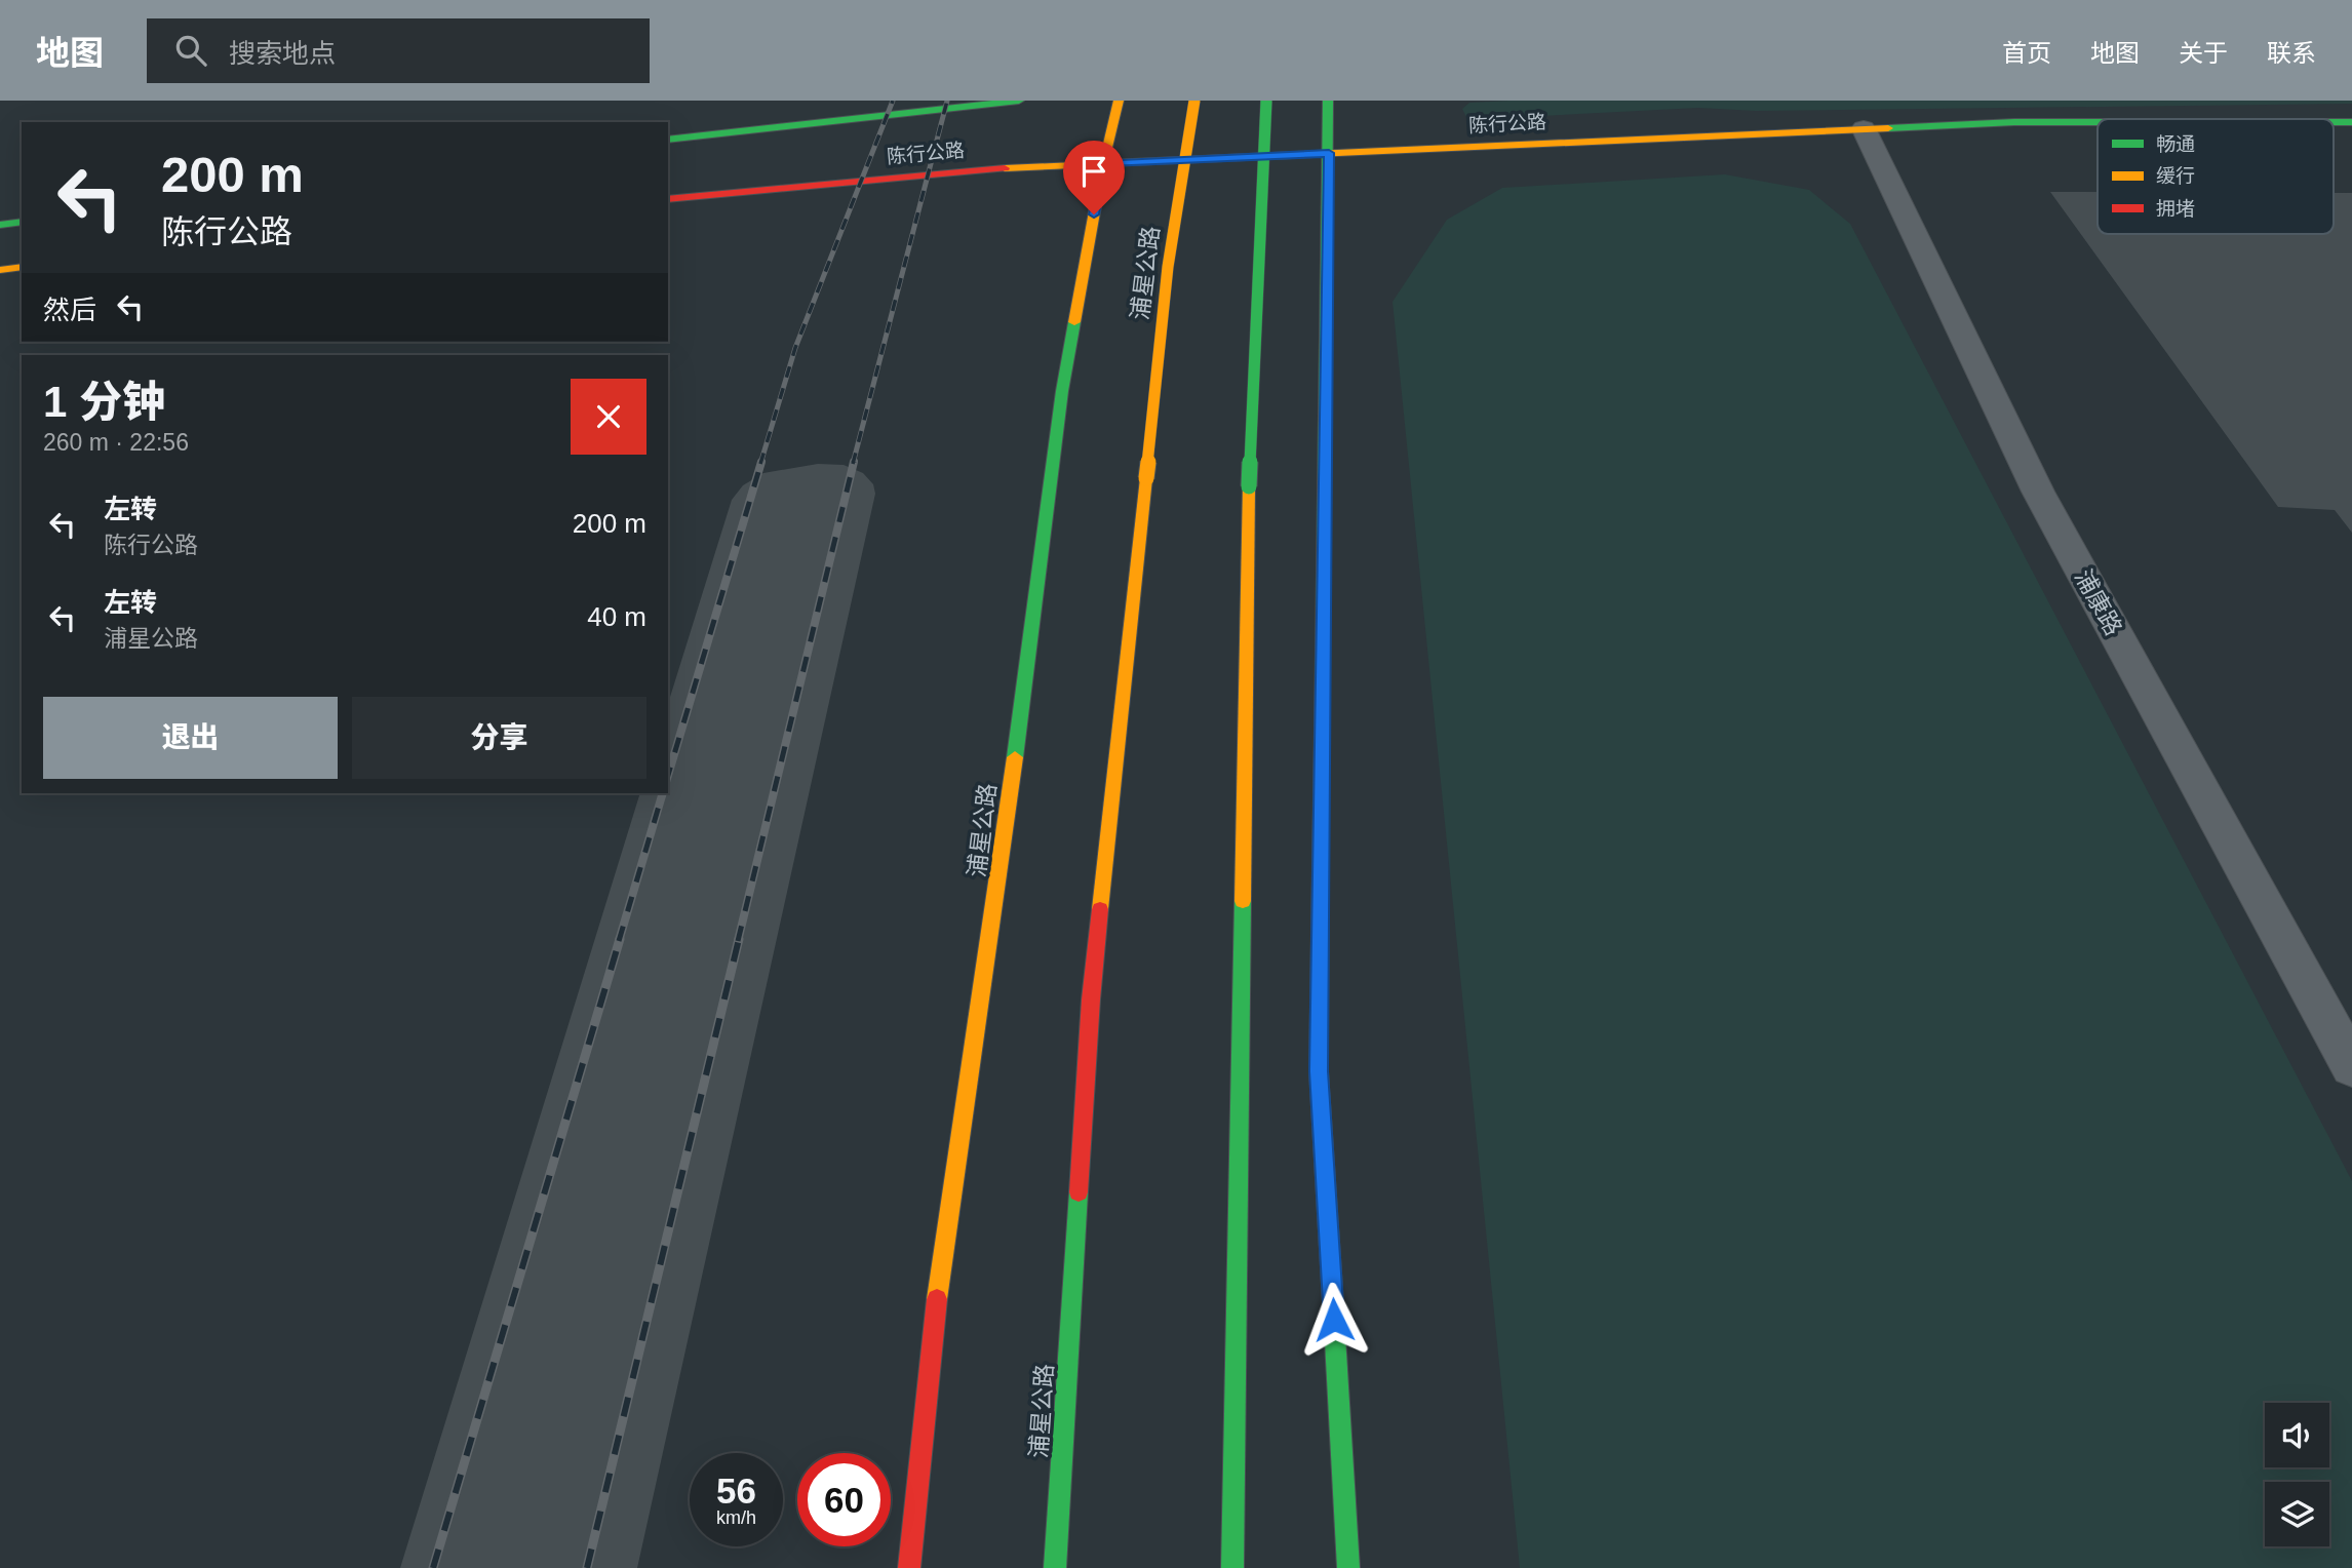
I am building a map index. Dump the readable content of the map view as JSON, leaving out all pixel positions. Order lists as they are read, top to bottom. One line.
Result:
{"streets":{"main road":["陈行公路","浦星公路"],"street":["浦康路"]},"crossings":[["陈行公路","浦星公路"],["陈行公路","浦康路"]],"legend":["畅通","缓行","拥堵"],"page":{"header":"地图","search":"搜索地点","nav":["首页","地图","关于","联系"],"turn":["200 m","陈行公路"],"then":"然后","heading":["1 分钟","260 m · 22:56"],"list":[{"name":"左转","note":"陈行公路","value":"200 m"},{"name":"左转","note":"浦星公路","value":"40 m"}],"buttons":["退出","分享"],"speed":"56 km/h","limit":"60"}}
